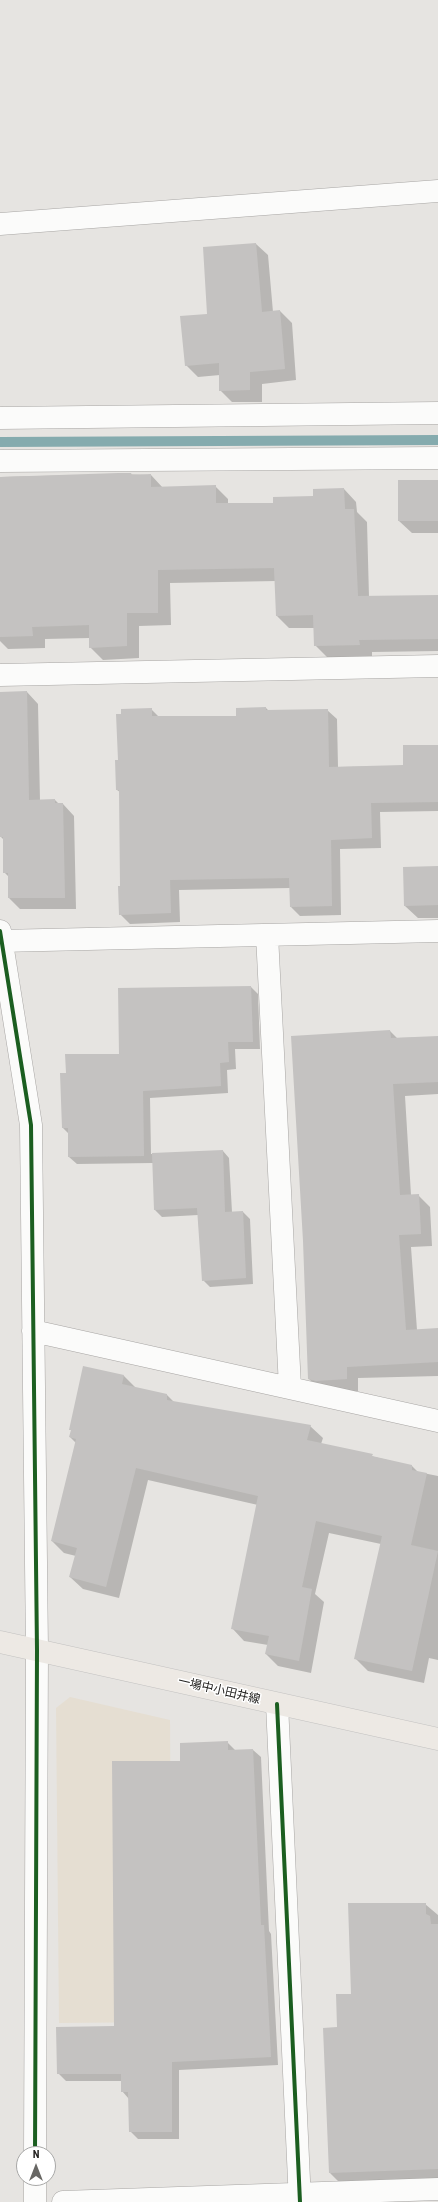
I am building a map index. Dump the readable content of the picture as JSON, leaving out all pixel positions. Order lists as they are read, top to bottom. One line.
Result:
{"streets":{"main road":["一場中小田井線"]},"north":"top"}
